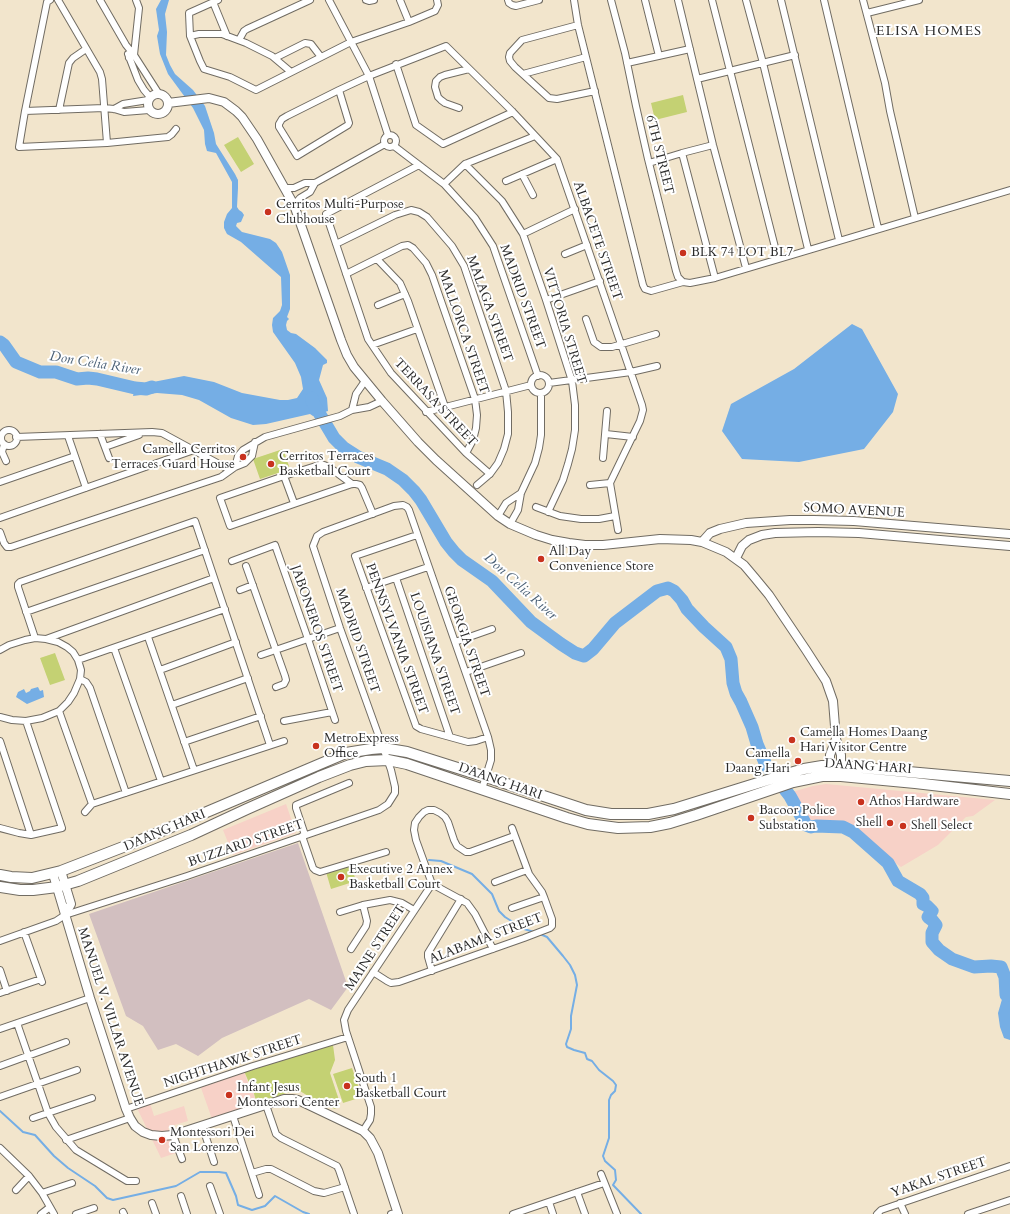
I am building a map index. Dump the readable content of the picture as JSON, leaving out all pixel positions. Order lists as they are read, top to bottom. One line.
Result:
{"streets":{"main road":["DAANG HARI"],"street":["6TH STREET","ALBACETE STREET","MADRID STREET","MALAGA STREET","VITTORIA STREET","MALLORCA STREET","TERRASA STREET","SOMO AVENUE","JABONEROS STREET","PENNSYLVANIA STREET","GEORGIA STREET","LOUISIANA STREET","BUZZARD STREET","ALABAMA STREET","MAINE STREET","MANUEL V. VILLAR AVENUE","NIGHTHAWK STREET","YAKAL STREET"]},"crossings":[["MADRID STREET","TERRASA STREET"],["MADRID STREET","GEORGIA STREET"],["MADRID STREET","DAANG HARI"],["MADRID STREET","BUZZARD STREET"],["MALAGA STREET","TERRASA STREET"],["MALLORCA STREET","TERRASA STREET"],["PENNSYLVANIA STREET","GEORGIA STREET"],["PENNSYLVANIA STREET","LOUISIANA STREET"],["GEORGIA STREET","DAANG HARI"],["DAANG HARI","BUZZARD STREET"],["DAANG HARI","MANUEL V. VILLAR AVENUE"],["BUZZARD STREET","MANUEL V. VILLAR AVENUE"],["ALABAMA STREET","MAINE STREET"],["MAINE STREET","MANUEL V. VILLAR AVENUE"],["MAINE STREET","NIGHTHAWK STREET"],["MANUEL V. VILLAR AVENUE","NIGHTHAWK STREET"]],"districts":["ELISA HOMES"],"water":["Don Celia River"],"places":["Cerritos Multi-Purpose Clubhouse","BLK 74 LOT BL7","Camella Cerritos Terraces Guard House","Cerritos Terraces Basketball Court","All Day Convenience Store","Camella Homes Daang Hari Visitor Centre","MetroExpress Office","Camella Daang Hari","Athos Hardware","Bacoor Police Substation","Shell","Shell Select","Executive 2 Annex Basketball Court","South 1 Basketball Court","Infant Jesus Montessori Center","Montessori Dei San Lorenzo"]}
